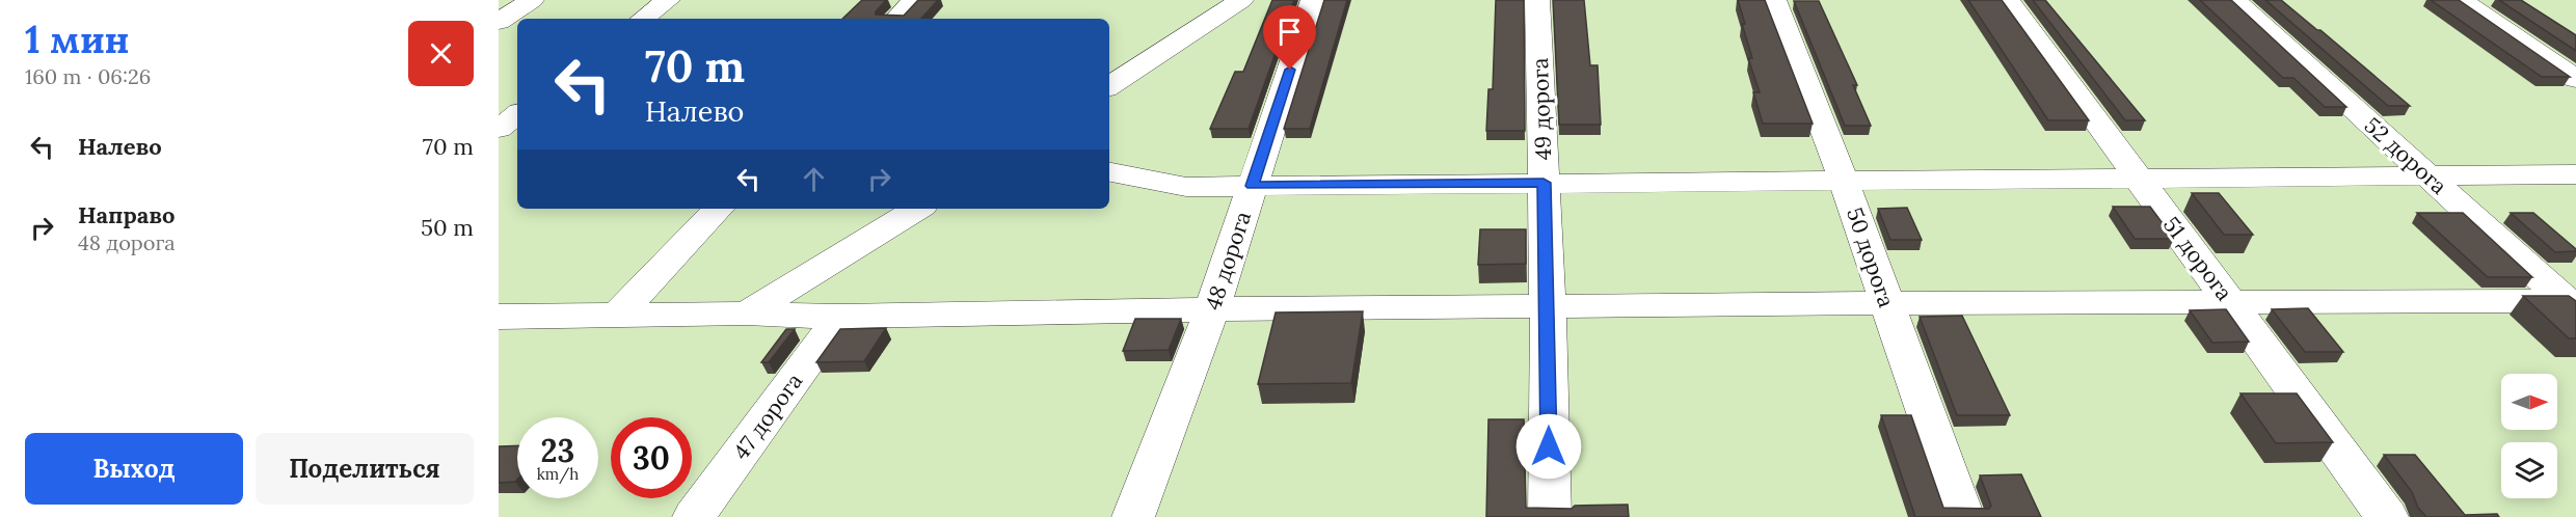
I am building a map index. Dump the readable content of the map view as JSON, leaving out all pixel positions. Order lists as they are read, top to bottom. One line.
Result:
{"streets":{"street":["49 дорога","52 дорога","50 дорога","51 дорога","48 дорога","47 дорога"]},"north":"right","page":{"heading":["1 мин","160 m · 06:26"],"turn":["70 m","Налево"],"list":[{"name":"Налево","value":"70 m"},{"name":"Направо","note":"48 дорога","value":"50 m"}],"speed":"23 km/h","limit":"30","buttons":["Выход","Поделиться"]}}
